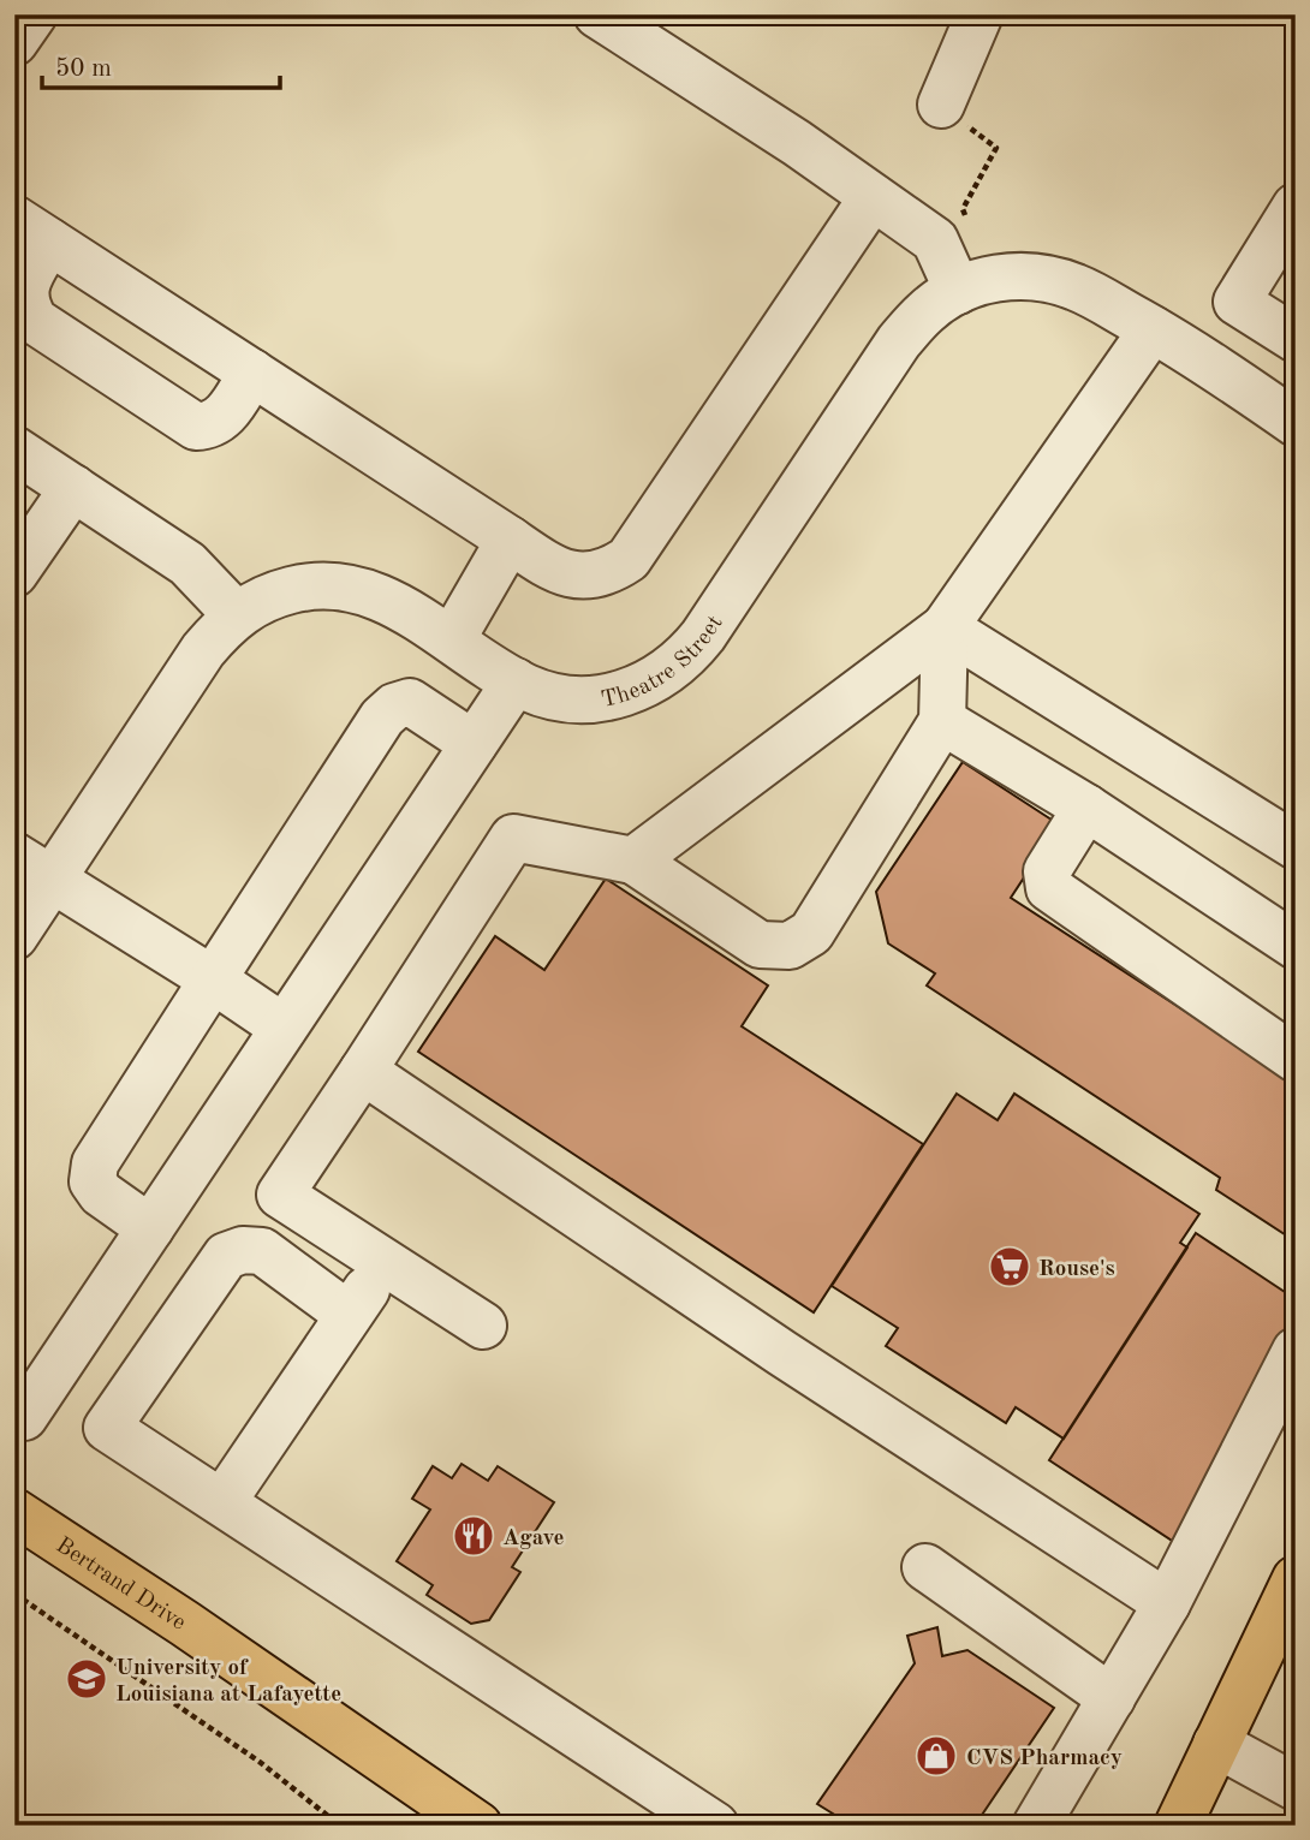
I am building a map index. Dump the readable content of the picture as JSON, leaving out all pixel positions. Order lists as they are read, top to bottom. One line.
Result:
{"streets":{"main road":["Bertrand Drive"],"street":["Theatre Street"]},"places":{"supermarket":["Rouse's"],"restaurant":["Agave"],"school or university":["University of Louisiana at Lafayette"],"shop":["CVS Pharmacy"]},"scale_bar":"50 m"}
